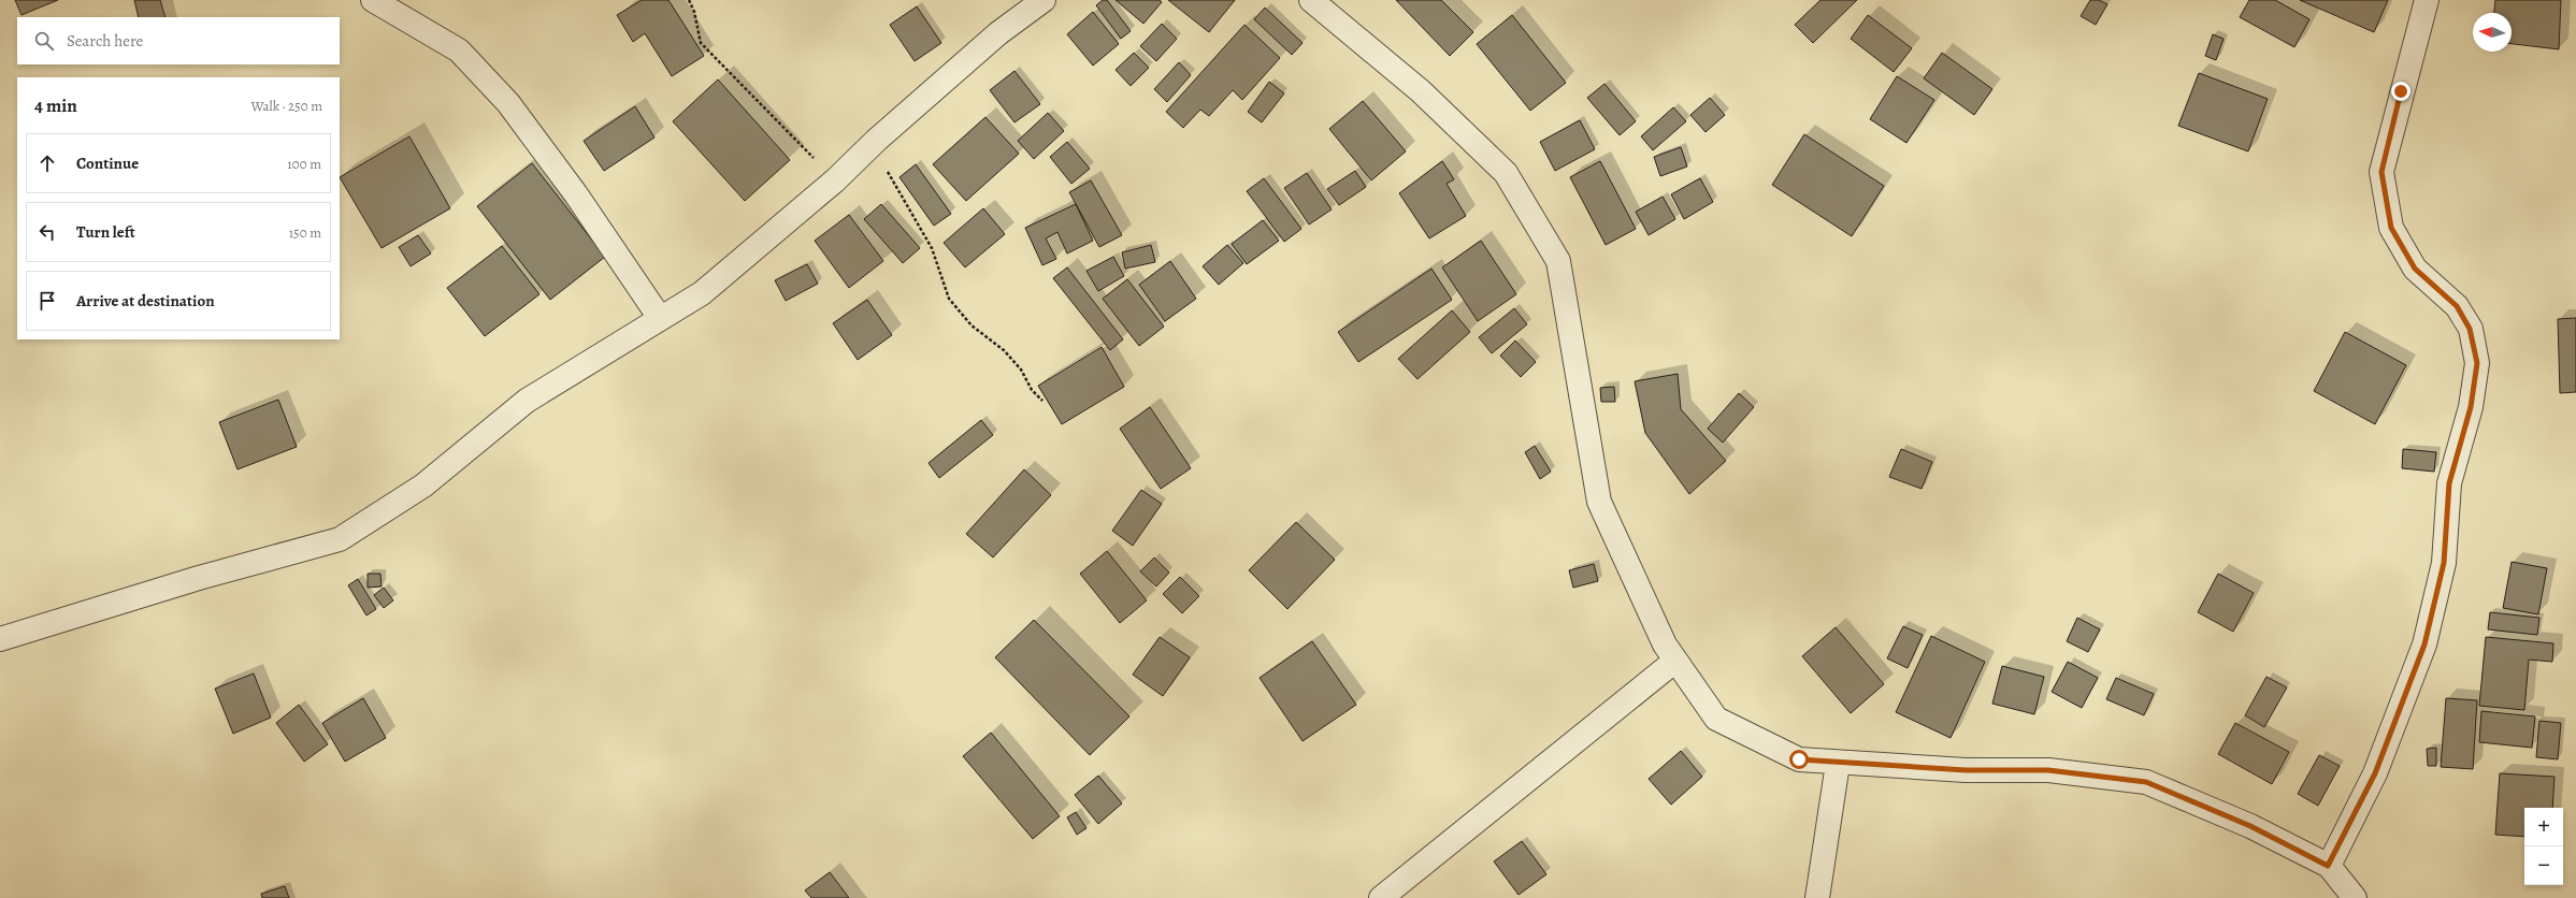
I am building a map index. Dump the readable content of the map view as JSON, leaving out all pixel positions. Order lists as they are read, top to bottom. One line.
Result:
{"north":"left","page":{"search":"Search here","heading":["4 min","Walk · 250 m"],"list":[["Continue","100 m"],["Turn left","150 m"],"Arrive at destination"],"map_buttons":["+","−"]}}
